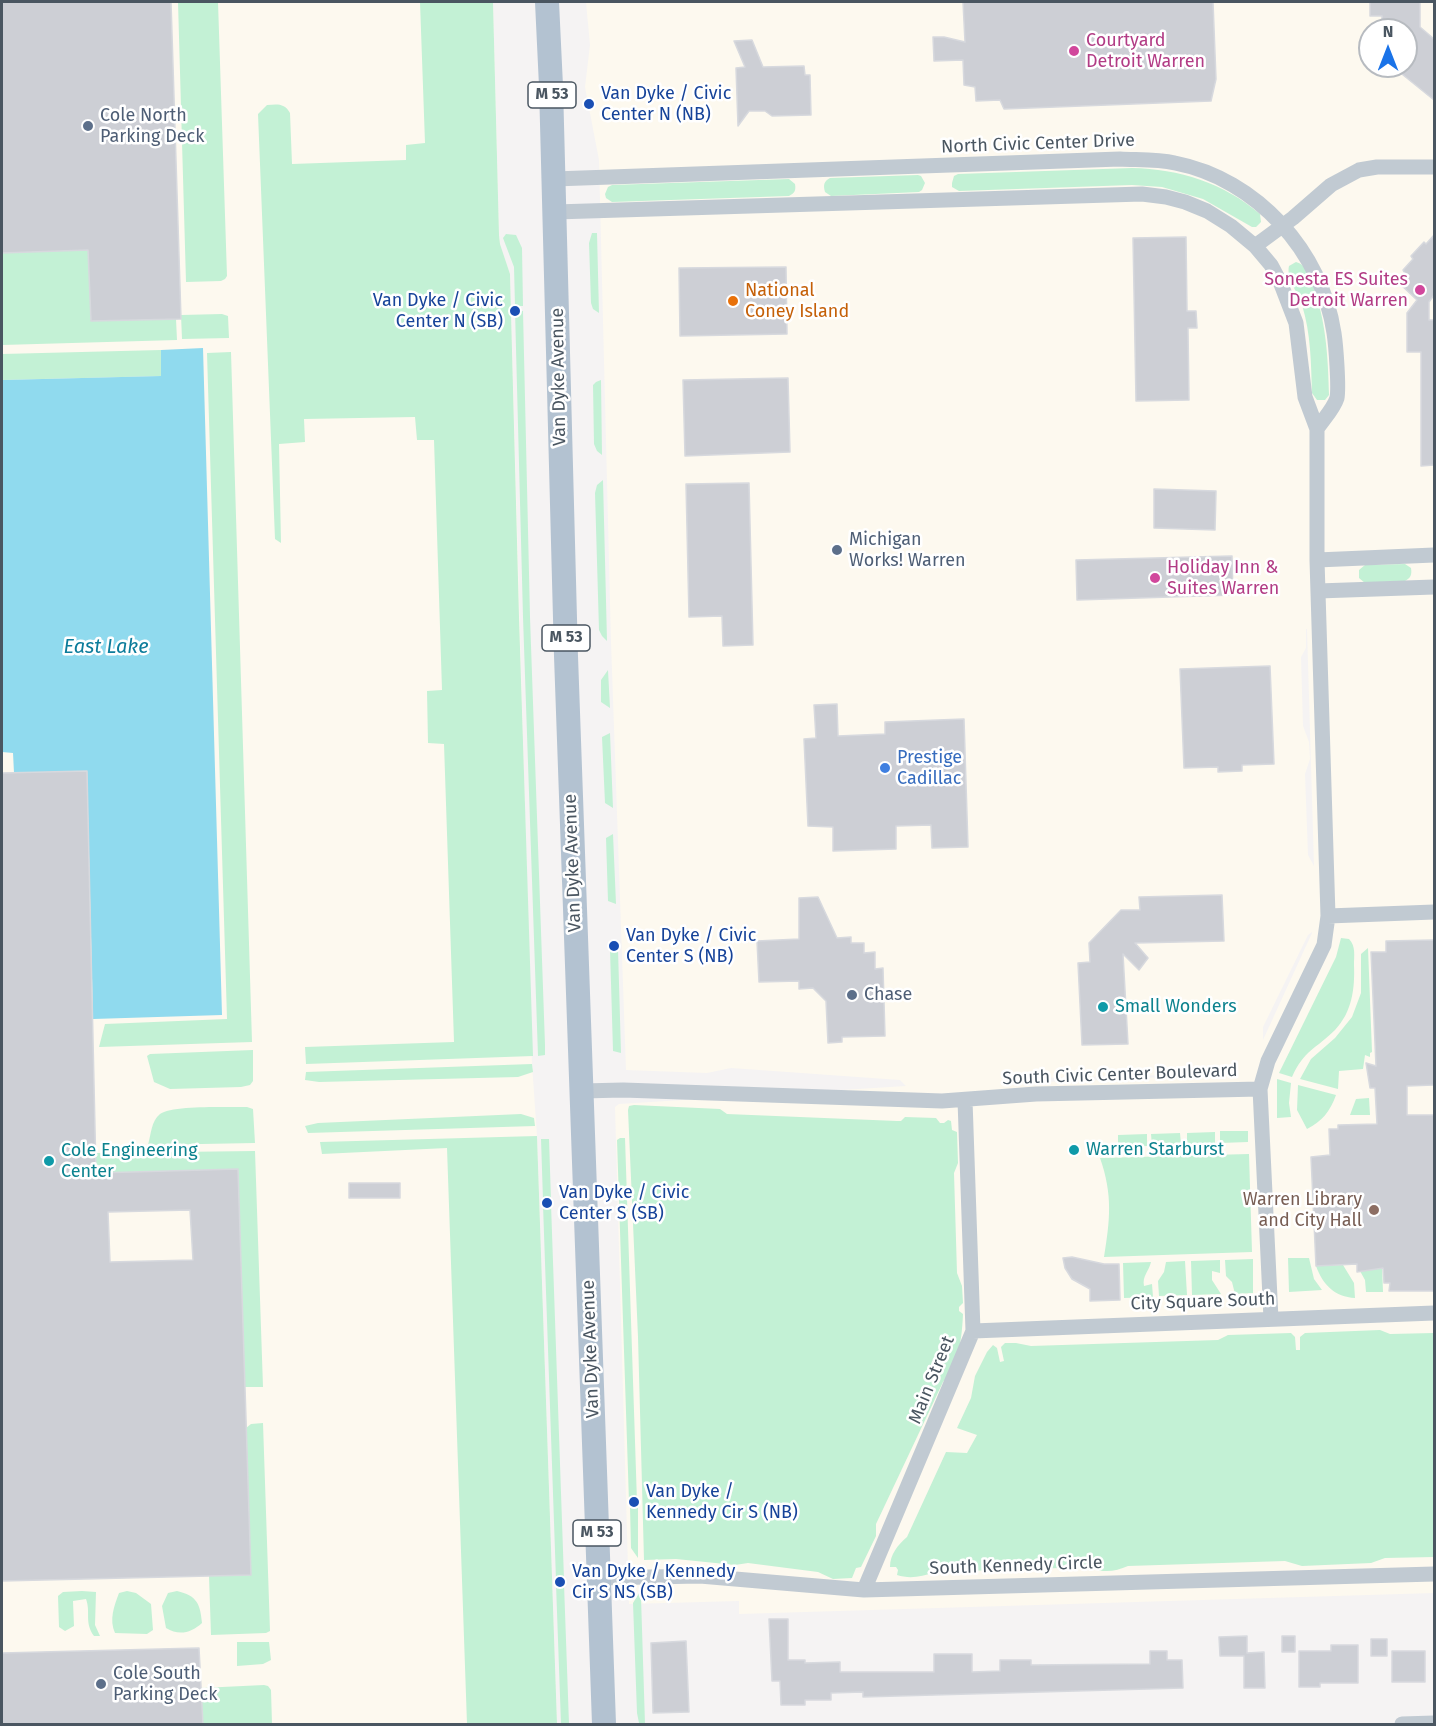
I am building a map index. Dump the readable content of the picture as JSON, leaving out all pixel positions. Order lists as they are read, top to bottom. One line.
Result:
{"streets":{"main road":["M 53","Van Dyke Avenue"],"street":["North Civic Center Drive","South Civic Center Boulevard","City Square South","Main Street","South Kennedy Circle"]},"crossings":[["North Civic Center Drive","Van Dyke Avenue"],["Van Dyke Avenue","South Civic Center Boulevard"],["Van Dyke Avenue","South Kennedy Circle"],["South Civic Center Boulevard","Main Street"],["City Square South","Main Street"],["Main Street","South Kennedy Circle"]],"water":["East Lake"],"places":["Courtyard Detroit Warren","Van Dyke / Civic Center N (NB)","Cole North Parking Deck","Sonesta ES Suites Detroit Warren","National Coney Island","Van Dyke / Civic Center N (SB)","Michigan Works! Warren","Holiday Inn & Suites Warren","Prestige Cadillac","Van Dyke / Civic Center S (NB)","Chase","Small Wonders","Warren Starburst","Cole Engineering Center","Van Dyke / Civic Center S (SB)","Warren Library and City Hall","Van Dyke / Kennedy Cir S (NB)","Van Dyke / Kennedy Cir S NS (SB)","Cole South Parking Deck"],"north":"top"}
